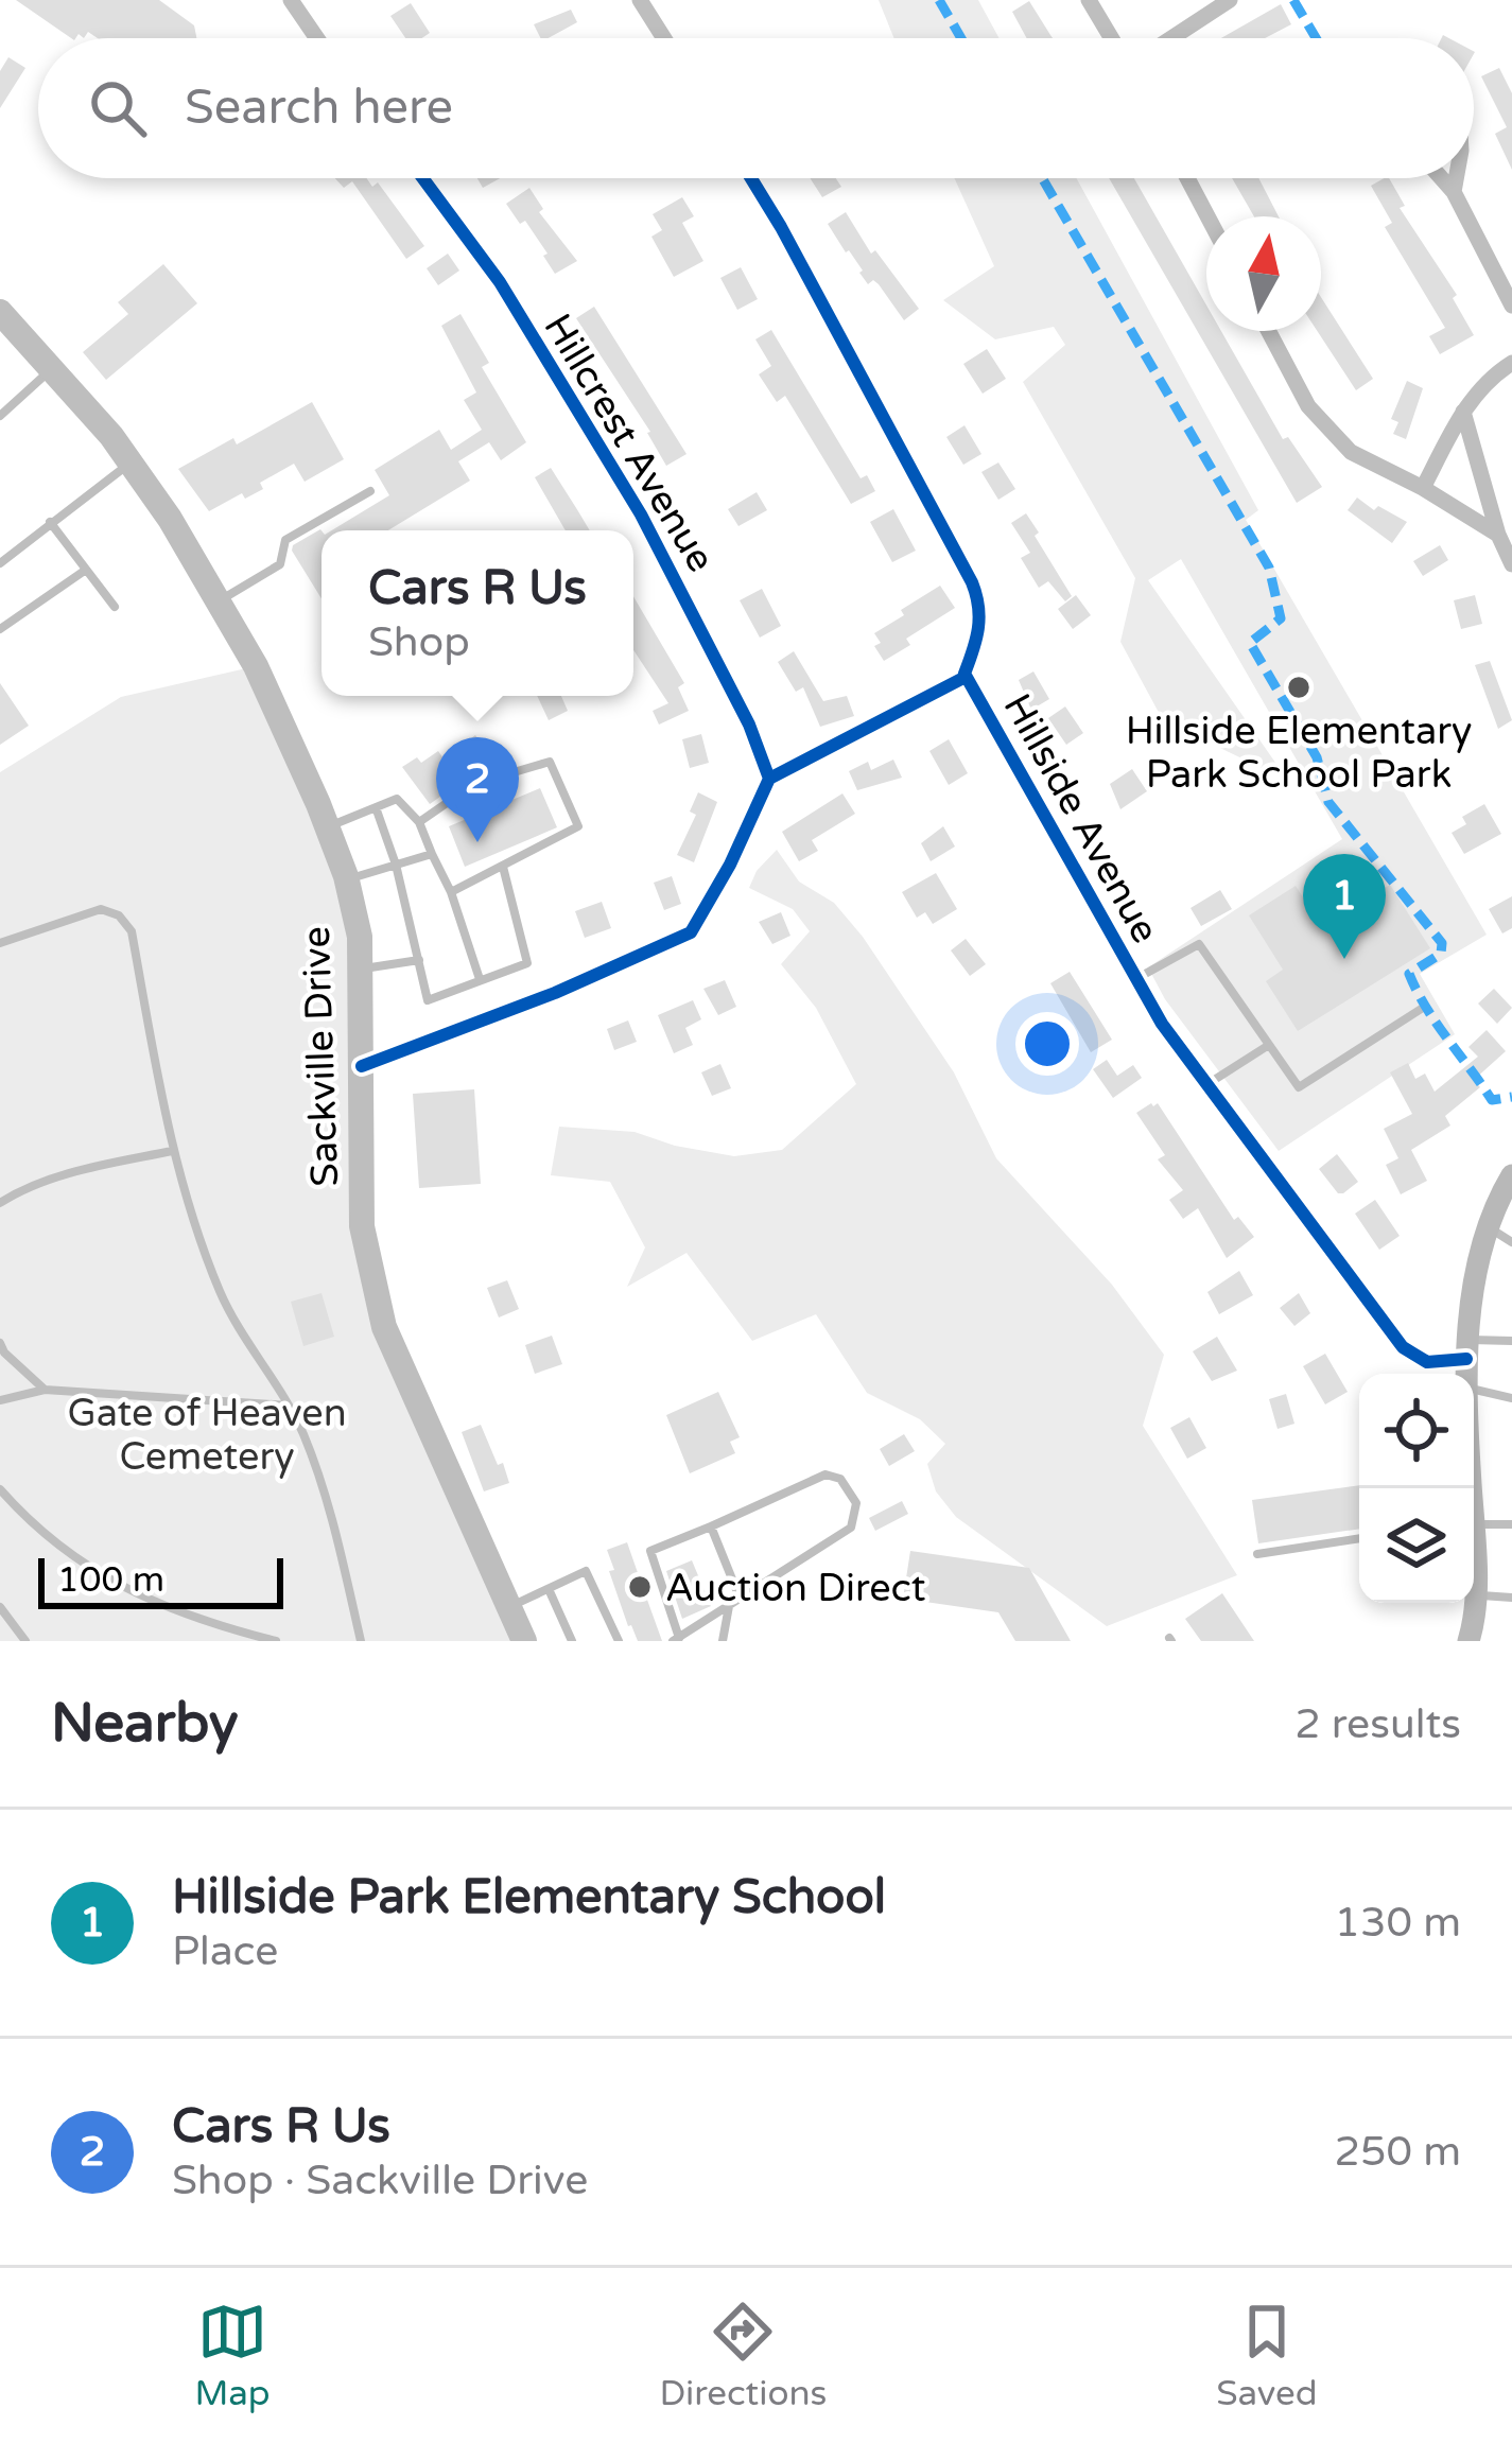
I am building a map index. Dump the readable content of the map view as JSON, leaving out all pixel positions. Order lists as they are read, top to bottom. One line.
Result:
{"streets":{"main road":["Sackville Drive"],"street":["Hillcrest Avenue","Hillside Avenue"]},"parks":["Gate of Heaven Cemetery"],"places":["Hillside Elementary Park School Park","Auction Direct"],"scale_bar":"100 m","north":"top","page":{"search":"Search here","popup":["Cars R Us","Shop"],"pins":["2","1"],"scale":"100 m","heading":["Nearby","2 results"],"list":[{"mark":"1","name":"Hillside Park Elementary School","note":"Place","value":"130 m"},{"mark":"2","name":"Cars R Us","note":"Shop · Sackville Drive","value":"250 m"}],"nav":["Map","Directions","Saved"]}}
